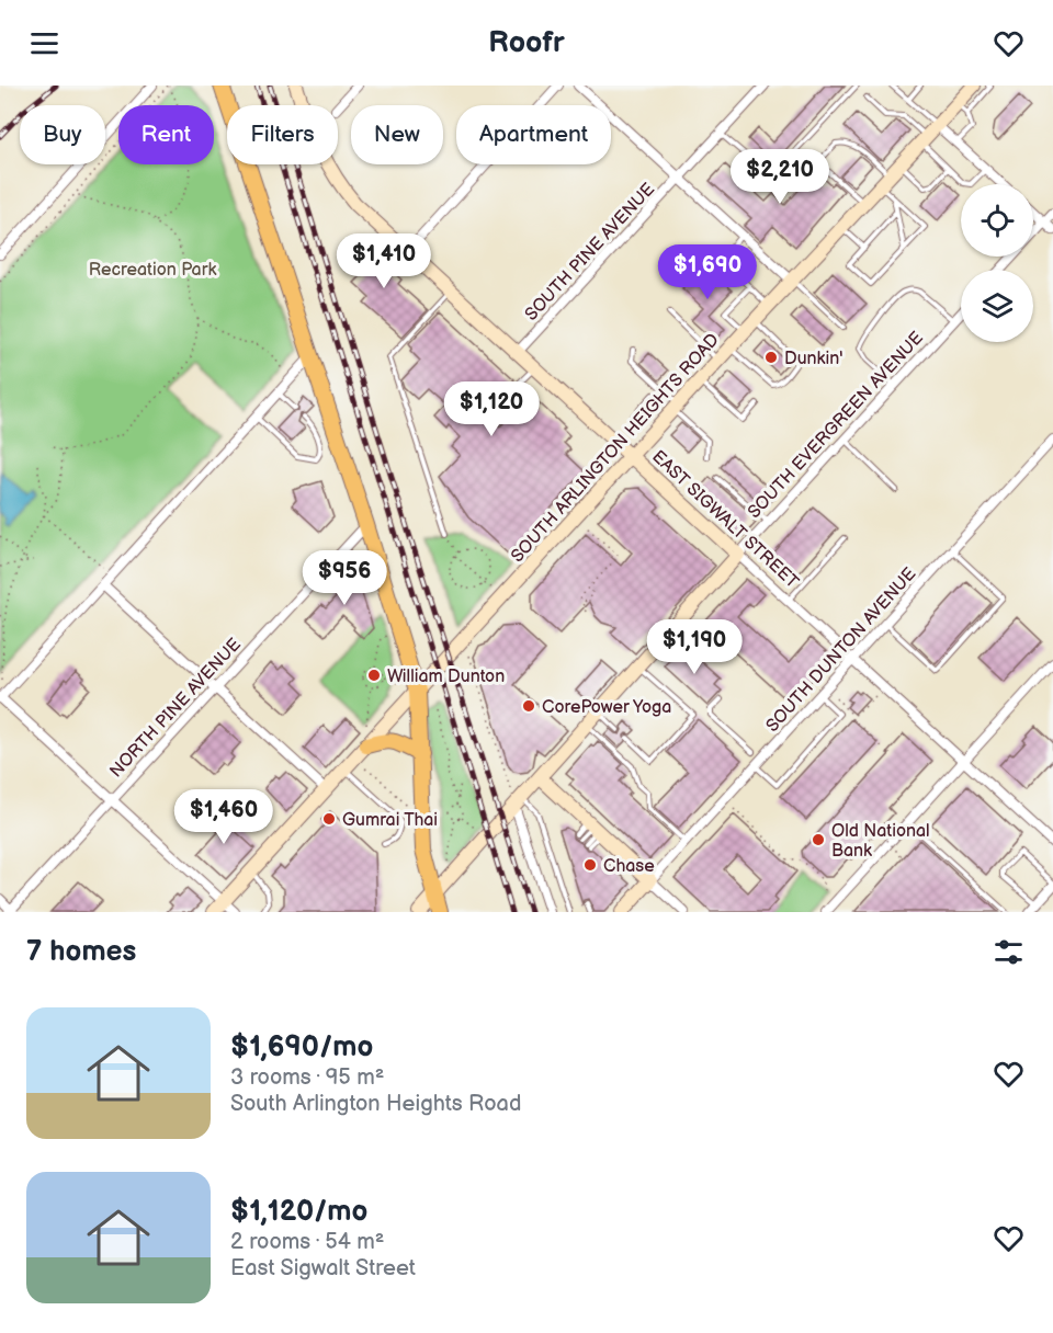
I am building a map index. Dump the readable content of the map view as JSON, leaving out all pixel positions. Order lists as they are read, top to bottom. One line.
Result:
{"streets":{"street":["SOUTH PINE AVENUE","SOUTH EVERGREEN AVENUE","SOUTH ARLINGTON HEIGHTS ROAD","EAST SIGWALT STREET","SOUTH DUNTON AVENUE","NORTH PINE AVENUE"]},"crossings":[["SOUTH PINE AVENUE","EAST SIGWALT STREET"],["SOUTH EVERGREEN AVENUE","EAST SIGWALT STREET"],["SOUTH ARLINGTON HEIGHTS ROAD","EAST SIGWALT STREET"],["EAST SIGWALT STREET","SOUTH DUNTON AVENUE"]],"parks":["Recreation Park"],"places":["Dunkin'","William Dunton","CorePower Yoga","Gumrai Thai","Old National Bank","Chase"],"page":{"header":"Roofr","chip":["Buy","Rent","Filters","New","Apartment"],"price":["$2,210","$1,410","$1,690","$1,120","$956","$1,190","$1,460"],"heading":"7 homes","list":[{"name":"$1,690/mo","note":"3 rooms · 95 m² · South Arlington Heights Road"},{"name":"$1,120/mo","note":"2 rooms · 54 m² · East Sigwalt Street"}]}}
